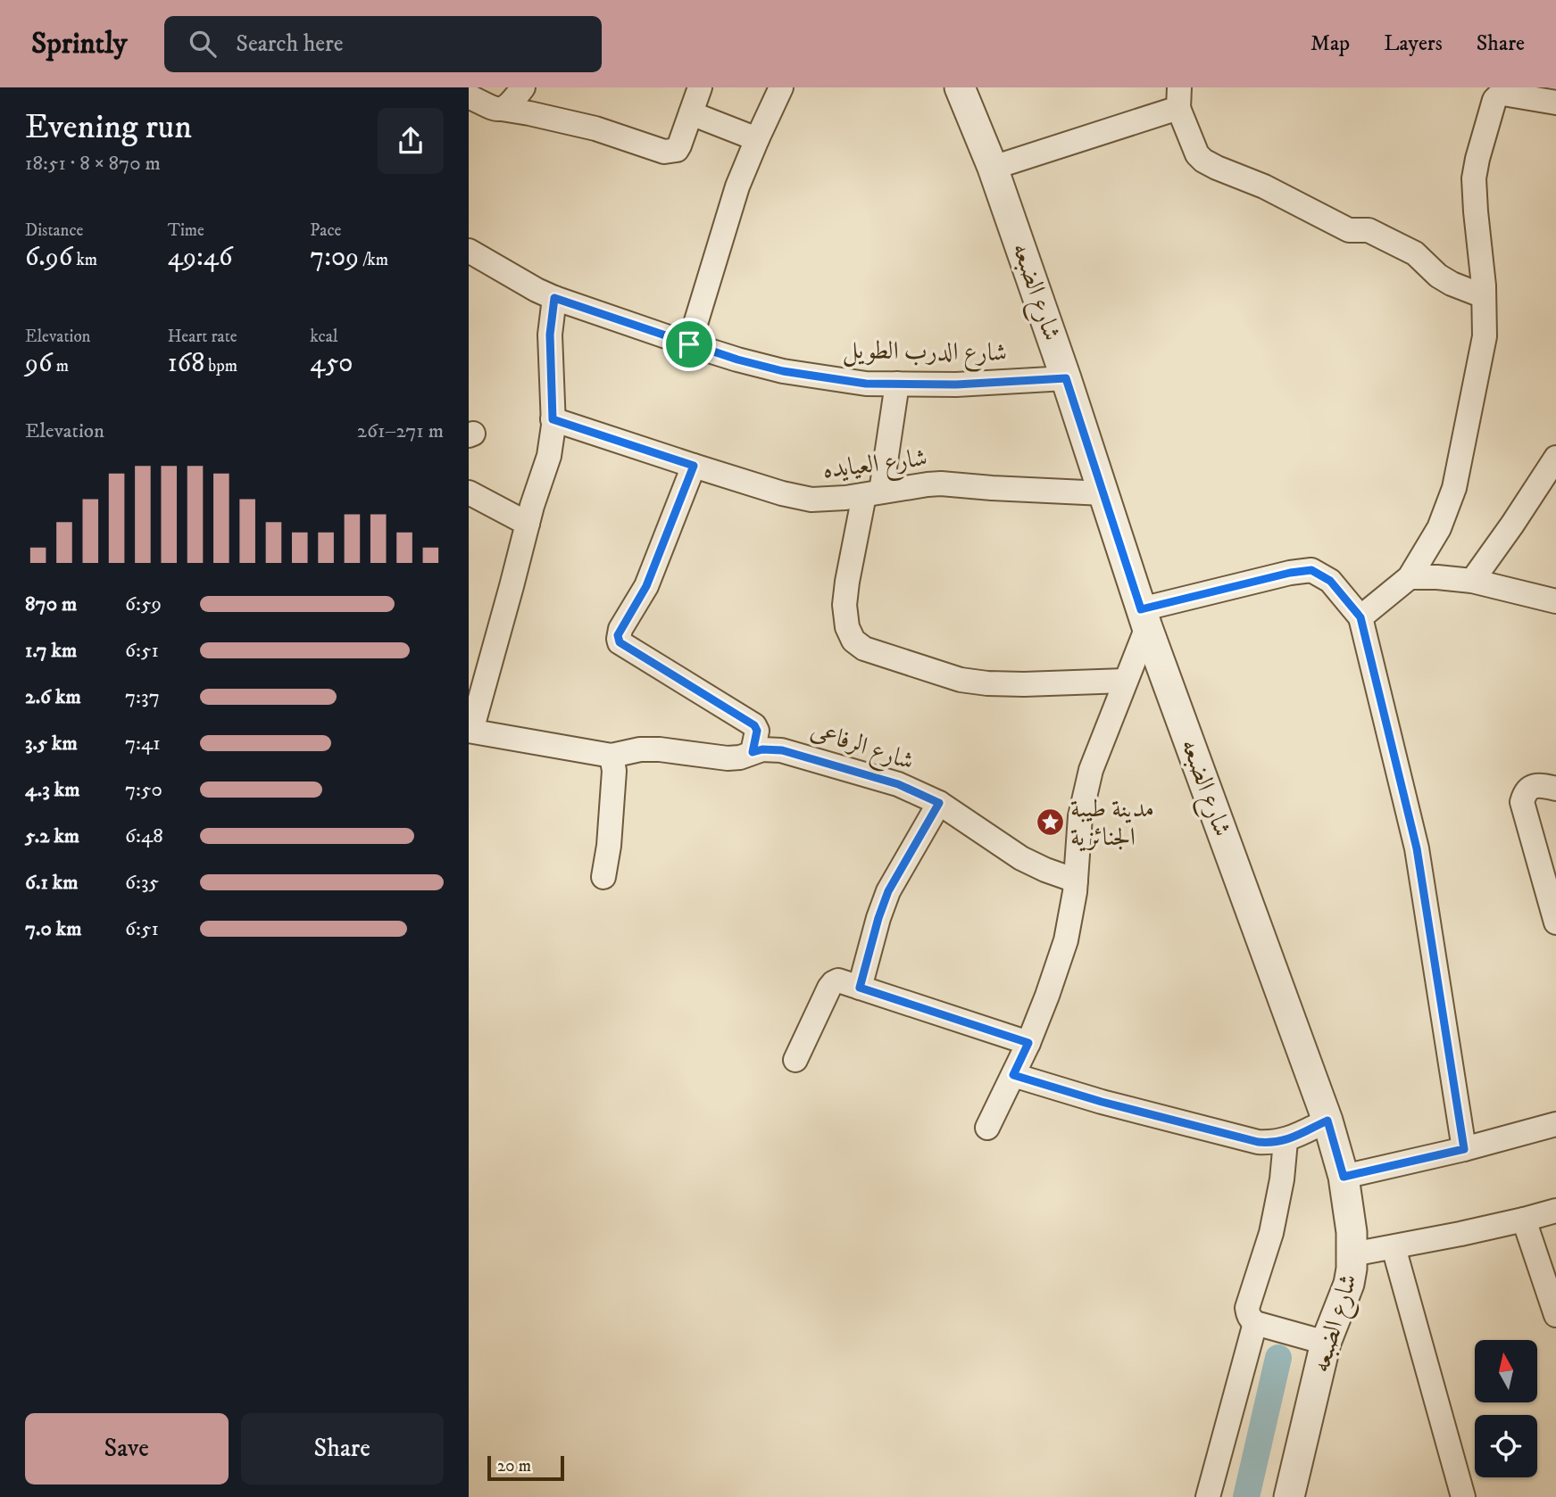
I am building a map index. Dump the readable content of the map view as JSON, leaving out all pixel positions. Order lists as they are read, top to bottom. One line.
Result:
{"streets":{"street":["شارع الضبعه","شارع الدرب الطويل","شارع العيايده","شارع الرفاعى"]},"crossings":[["شارع الضبعه","شارع الدرب الطويل"],["شارع الضبعه","شارع العيايده"]],"places":{"place":["مدينة طيبة الجنائزية"]},"scale_bar":"20 m","north":"top","page":{"header":"Sprintly","search":"Search here","nav":["Map","Layers","Share"],"heading":["Evening run","18:51 · 8 × 870 m"],"stats":[["Distance","6.96 km"],["Time","49:46"],["Pace","7:09 /km"],["Elevation","96 m"],["Heart rate","168 bpm"],["kcal","450"]],"chart":["Elevation","261–271 m"],"list":[{"name":"870 m","note":"6:59"},{"name":"1.7 km","note":"6:51"},{"name":"2.6 km","note":"7:37"},{"name":"3.5 km","note":"7:41"},{"name":"4.3 km","note":"7:50"},{"name":"5.2 km","note":"6:48"},{"name":"6.1 km","note":"6:35"},{"name":"7.0 km","note":"6:51"}],"buttons":["Save","Share"],"scale":"20 m"}}
